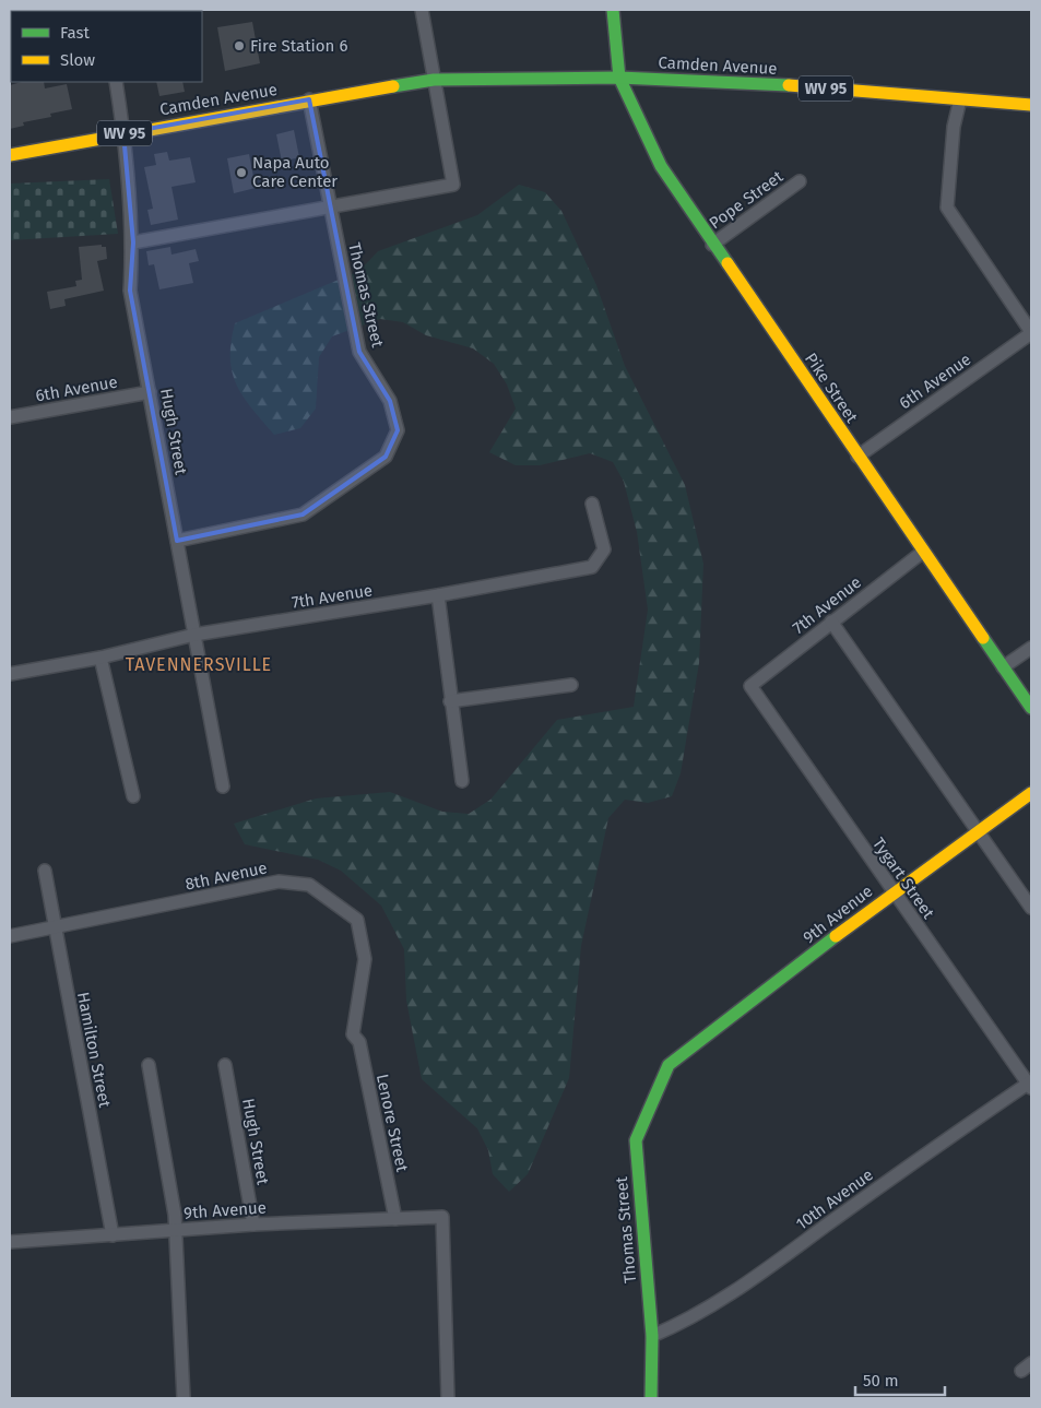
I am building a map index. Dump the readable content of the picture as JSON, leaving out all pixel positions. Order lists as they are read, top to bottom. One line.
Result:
{"streets":{"main road":["Camden Avenue","WV 95","Thomas Street","Pike Street","9th Avenue"],"street":["Pope Street","6th Avenue","Hugh Street","7th Avenue","8th Avenue","Tygart Street","Hamilton Street","Lenore Street","10th Avenue"]},"crossings":[["Camden Avenue","Thomas Street"],["Camden Avenue","Pike Street"],["Camden Avenue","Hugh Street"],["Pope Street","Pike Street"],["Thomas Street","Hugh Street"],["Thomas Street","9th Avenue"],["Thomas Street","10th Avenue"],["6th Avenue","Pike Street"],["6th Avenue","Hugh Street"],["Pike Street","7th Avenue"],["Hugh Street","7th Avenue"],["Hugh Street","9th Avenue"],["7th Avenue","Tygart Street"],["8th Avenue","Hamilton Street"],["8th Avenue","Lenore Street"],["Tygart Street","9th Avenue"],["Tygart Street","10th Avenue"],["9th Avenue","Hamilton Street"],["9th Avenue","Lenore Street"]],"districts":["TAVENNERSVILLE"],"places":["Fire Station 6","Napa Auto Care Center"],"legend":["Fast","Slow"],"scale_bar":"50 m"}
